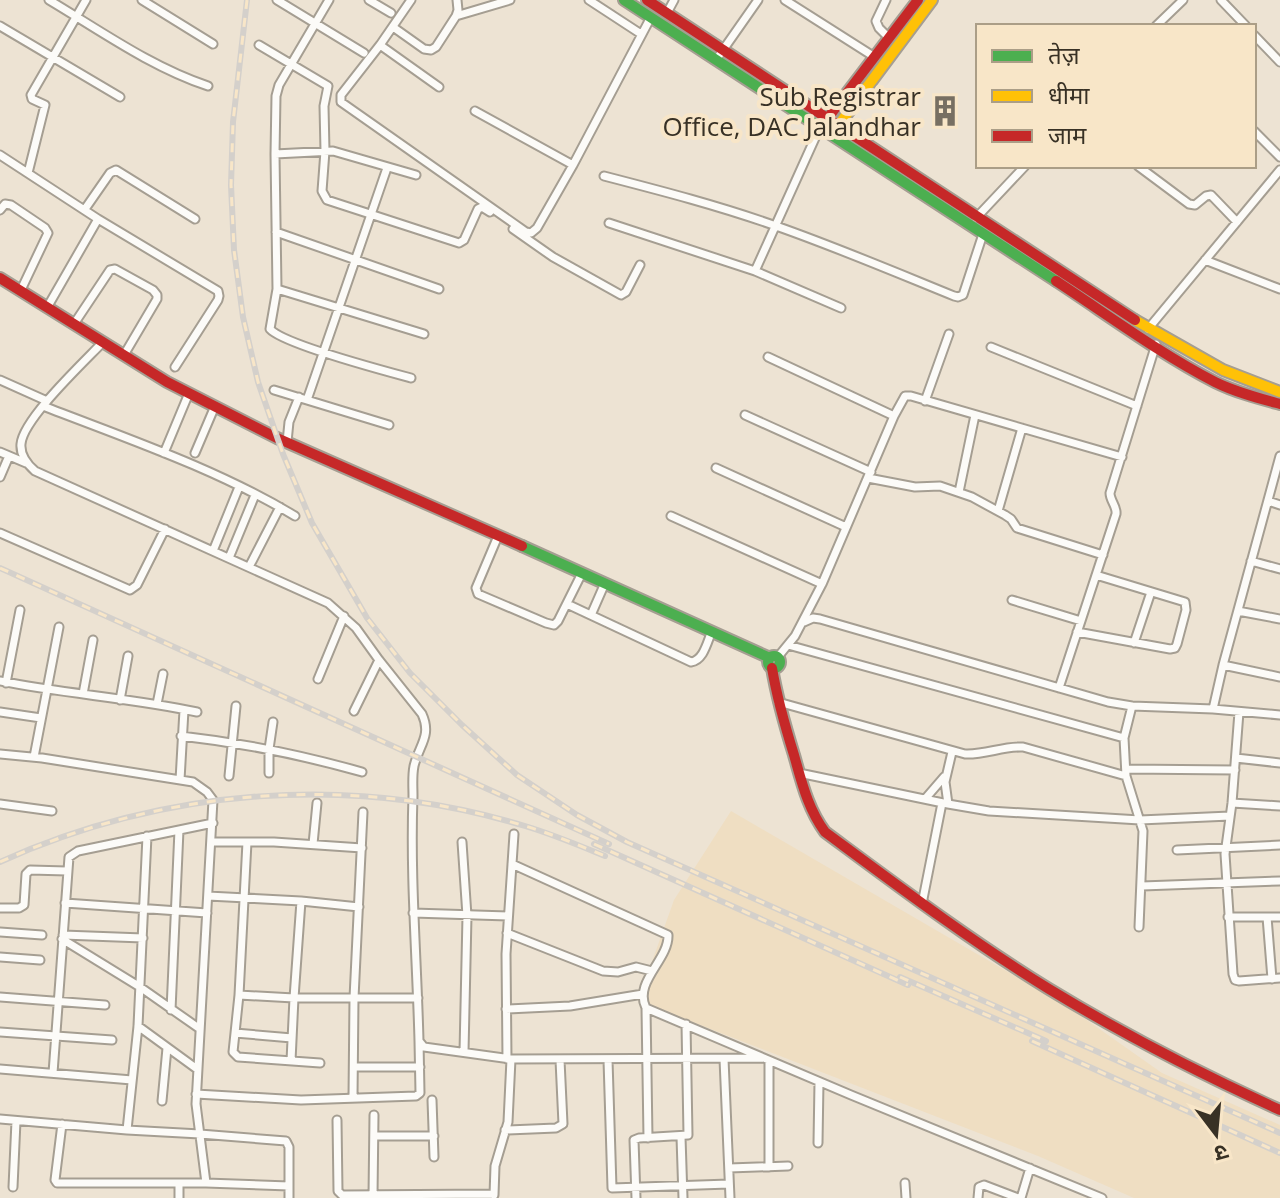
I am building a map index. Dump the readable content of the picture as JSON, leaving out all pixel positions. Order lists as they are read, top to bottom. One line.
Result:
{"places":{"building":["Sub Registrar Office, DAC Jalandhar"]},"legend":["तेज़","धीमा","जाम"],"north":"bottom"}
